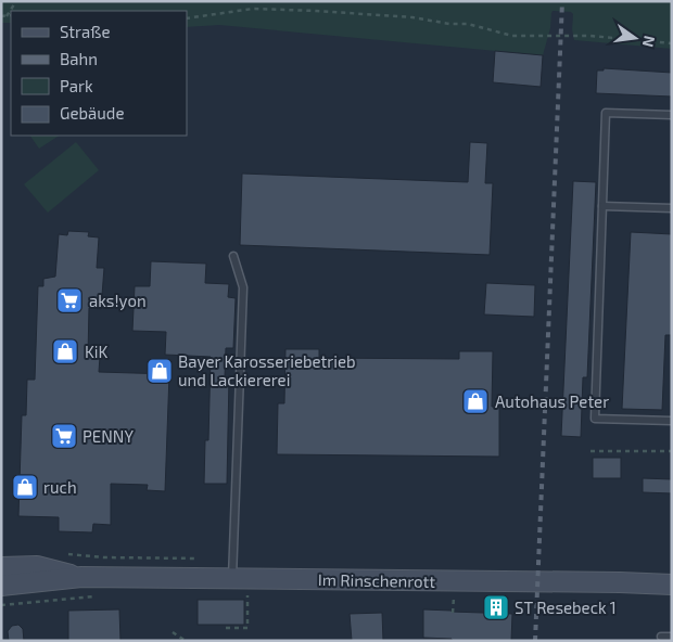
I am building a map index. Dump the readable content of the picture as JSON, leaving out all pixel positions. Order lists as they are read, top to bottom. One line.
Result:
{"streets":{"main road":["Im Rinschenrott"]},"places":{"supermarket":["aks!yon","PENNY"],"shop":["KiK","Bayer Karosseriebetrieb und Lackiererei","Autohaus Peter","ruch"],"building":["ST Resebeck 1"]},"legend":["Straße","Bahn","Park","Gebäude"],"north":"right"}
